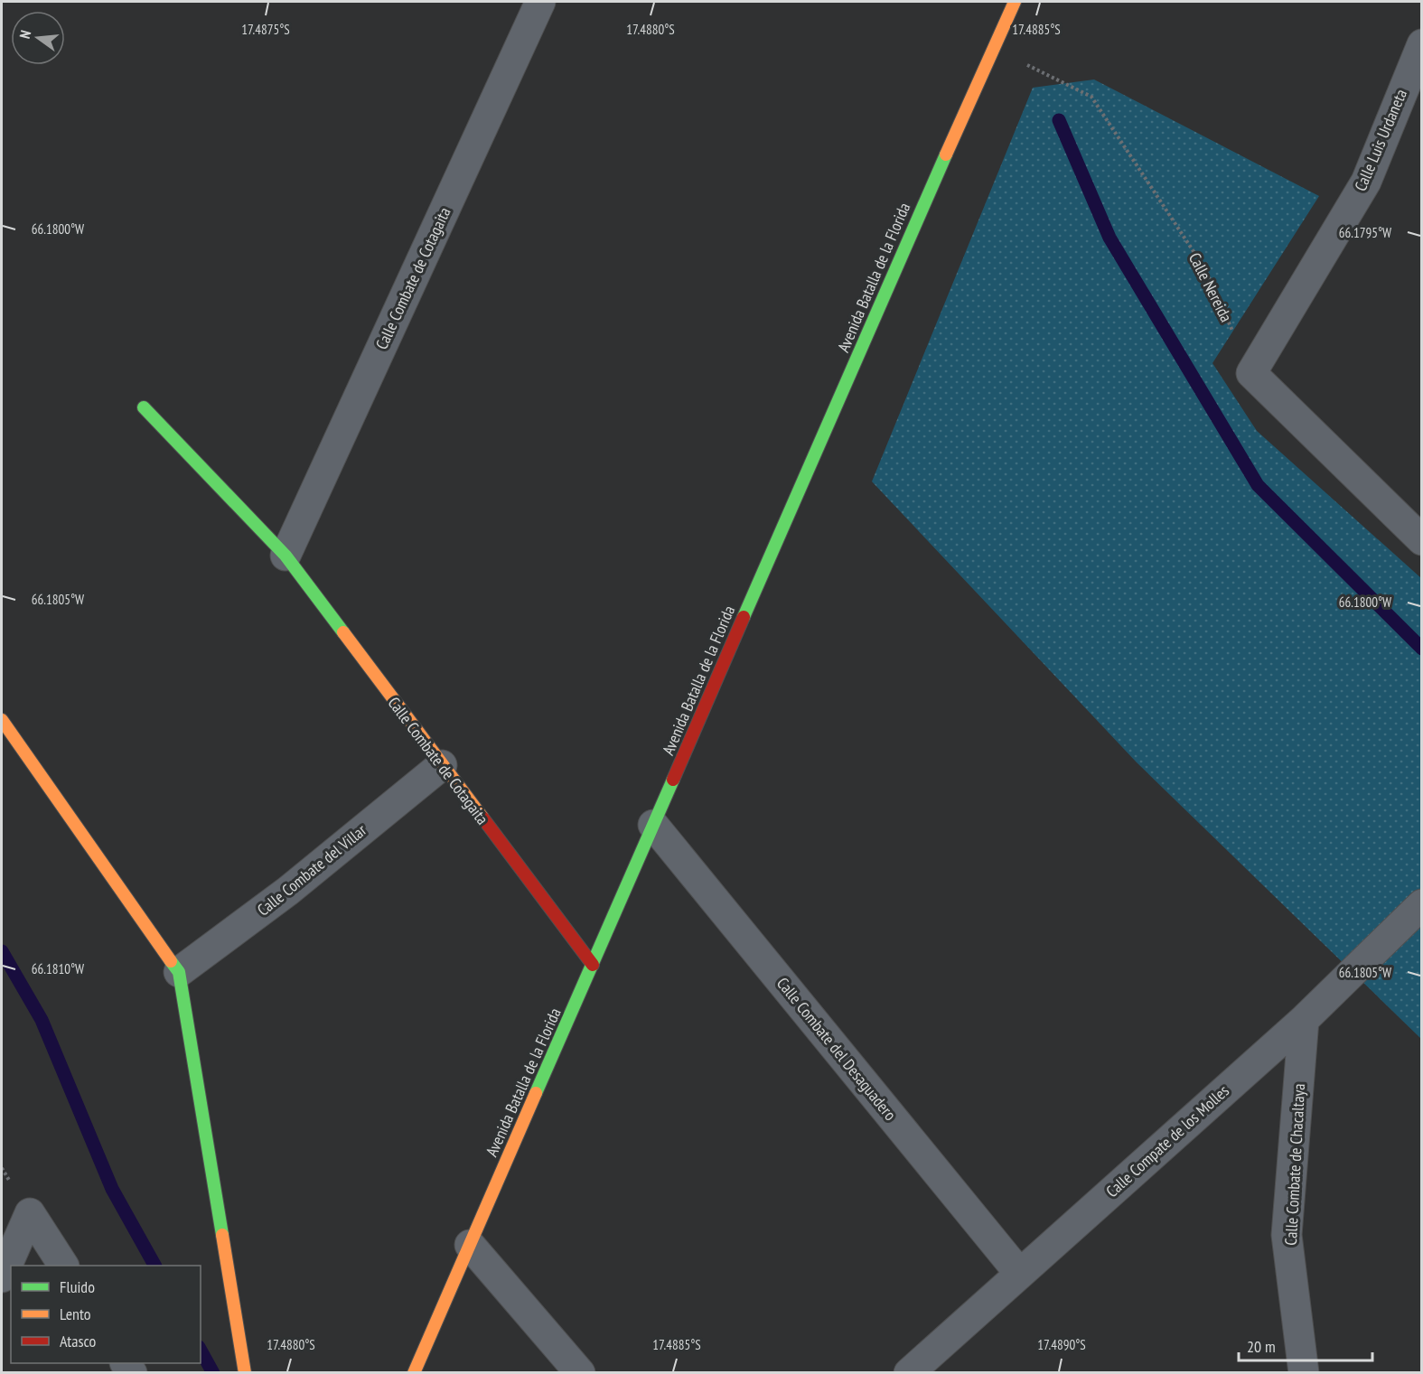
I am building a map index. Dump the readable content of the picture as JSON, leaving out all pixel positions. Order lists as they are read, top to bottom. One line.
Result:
{"streets":{"street":["Calle Luis Urdaneta","Avenida Batalla de la Florida","Calle Combate de Cotagaita","Calle Combate del Villar","Calle Combate del Desaguadero","Calle Compate de los Molles","Calle Combate de Chacaltaya"],"path":["Calle Nereida"]},"crossings":[["Calle Luis Urdaneta","Calle Nereida"],["Avenida Batalla de la Florida","Calle Combate de Cotagaita"],["Avenida Batalla de la Florida","Calle Nereida"],["Avenida Batalla de la Florida","Calle Combate del Desaguadero"],["Calle Combate de Cotagaita","Calle Combate del Villar"],["Calle Combate del Desaguadero","Calle Compate de los Molles"],["Calle Compate de los Molles","Calle Combate de Chacaltaya"]],"legend":["Fluido","Lento","Atasco"],"scale_bar":"20 m","north":"left","coordinates":["17.4875°S","17.4880°S","17.4885°S","66.1800°W","66.1795°W","66.1805°W","66.1810°W","17.4890°S"]}
